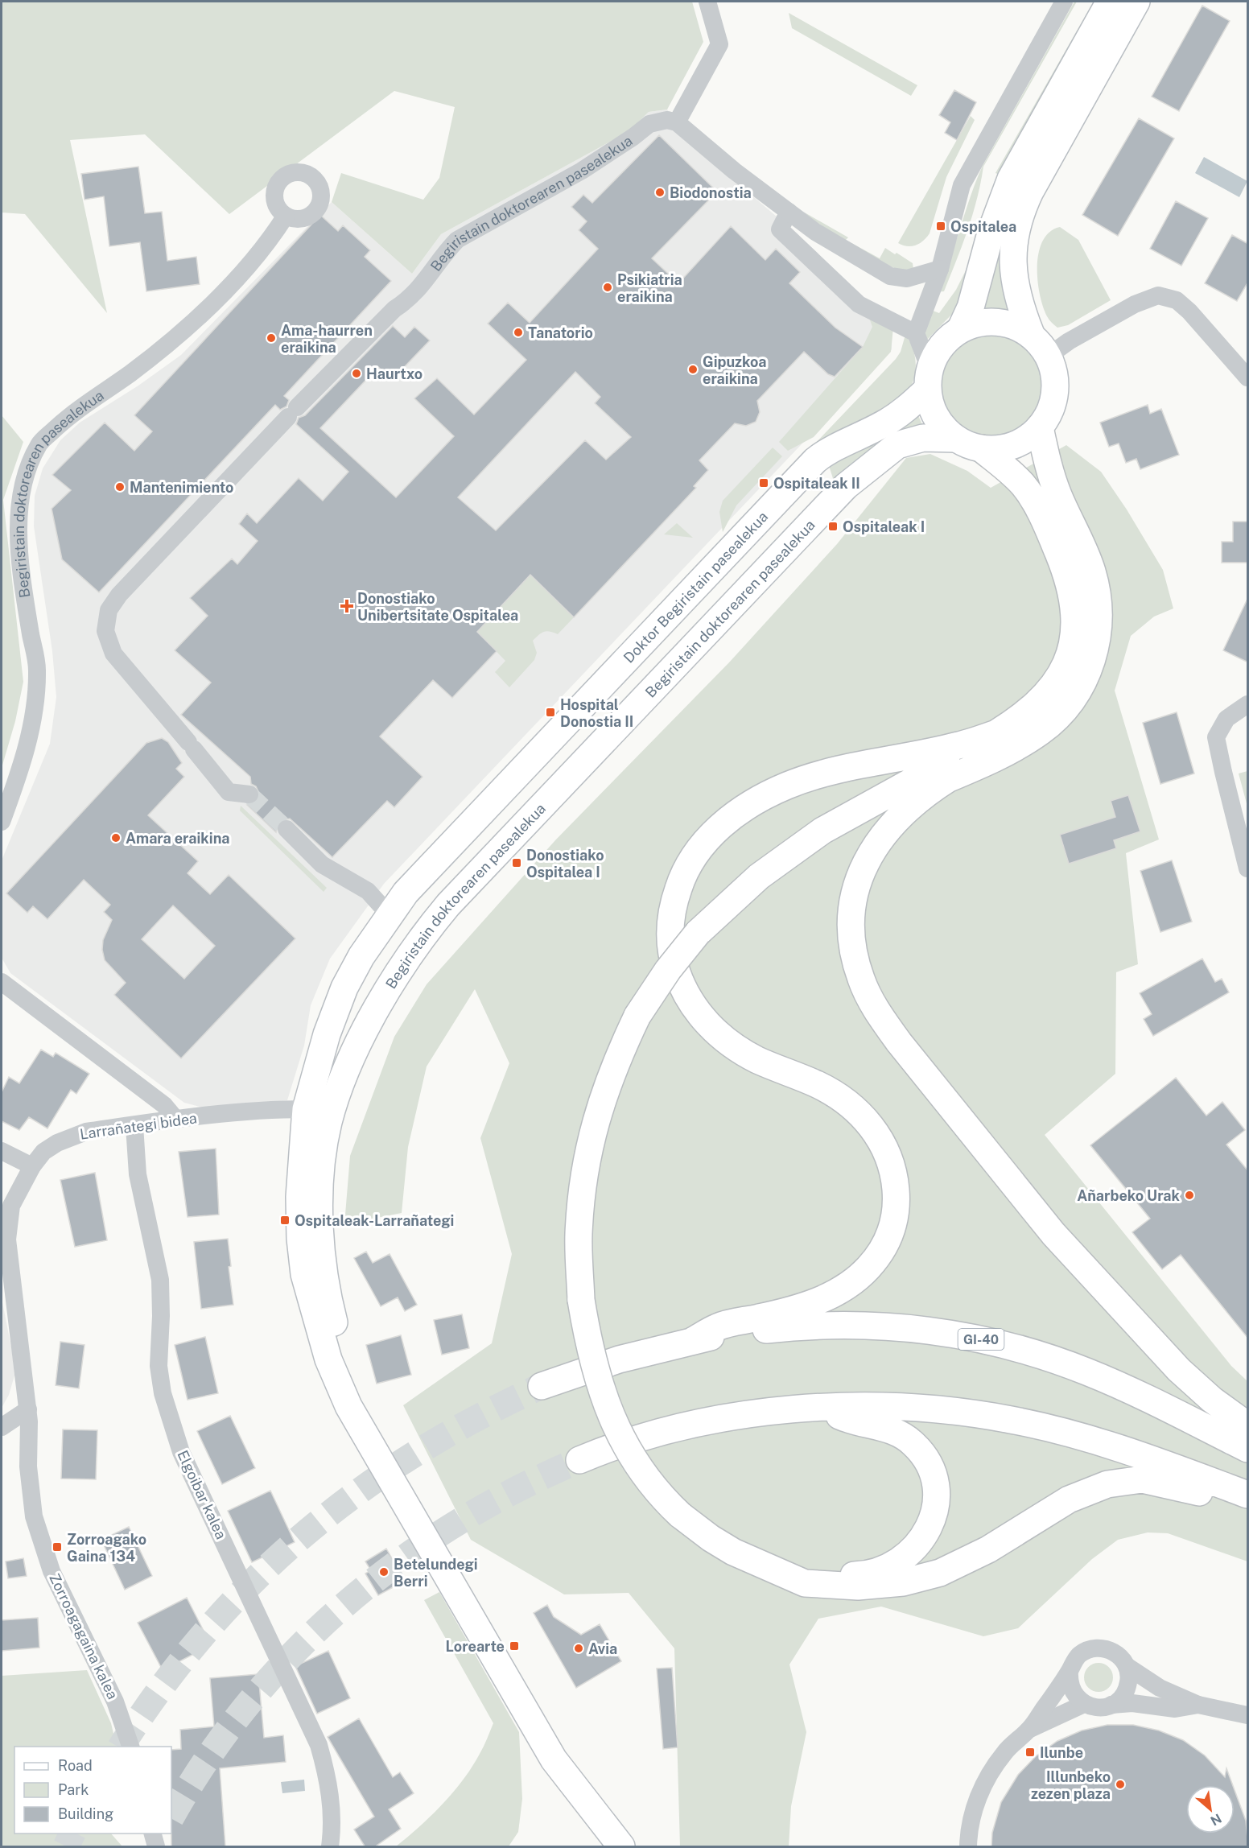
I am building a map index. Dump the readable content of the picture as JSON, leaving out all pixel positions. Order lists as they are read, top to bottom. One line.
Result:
{"streets":{"main road":["Begiristain doktorearen pasealekua","Doktor Begiristain pasealekua","GI-40"],"street":["Larrañategi bidea","Elgoibar kalea","Zorroagagaina kalea"]},"crossings":[["Begiristain doktorearen pasealekua","Doktor Begiristain pasealekua"],["Begiristain doktorearen pasealekua","Larrañategi bidea"],["Larrañategi bidea","Elgoibar kalea"],["Larrañategi bidea","Zorroagagaina kalea"]],"places":{"other":["Biodonostia","Psikiatria eraikina","Tanatorio","Ama-haurren eraikina","Gipuzkoa eraikina","Haurtxo","Mantenimiento","Amara eraikina","Añarbeko Urak","Betelundegi Berri","Avia","Illunbeko zezen plaza"],"transit":["Ospitalea","Ospitaleak II","Ospitaleak I","Hospital Donostia II","Donostiako Ospitalea I","Ospitaleak-Larrañategi","Zorroagako Gaina 134","Lorearte","Ilunbe"],"health":["Donostiako Unibertsitate Ospitalea"]},"legend":["Road","Park","Building"],"north":"bottom right"}
